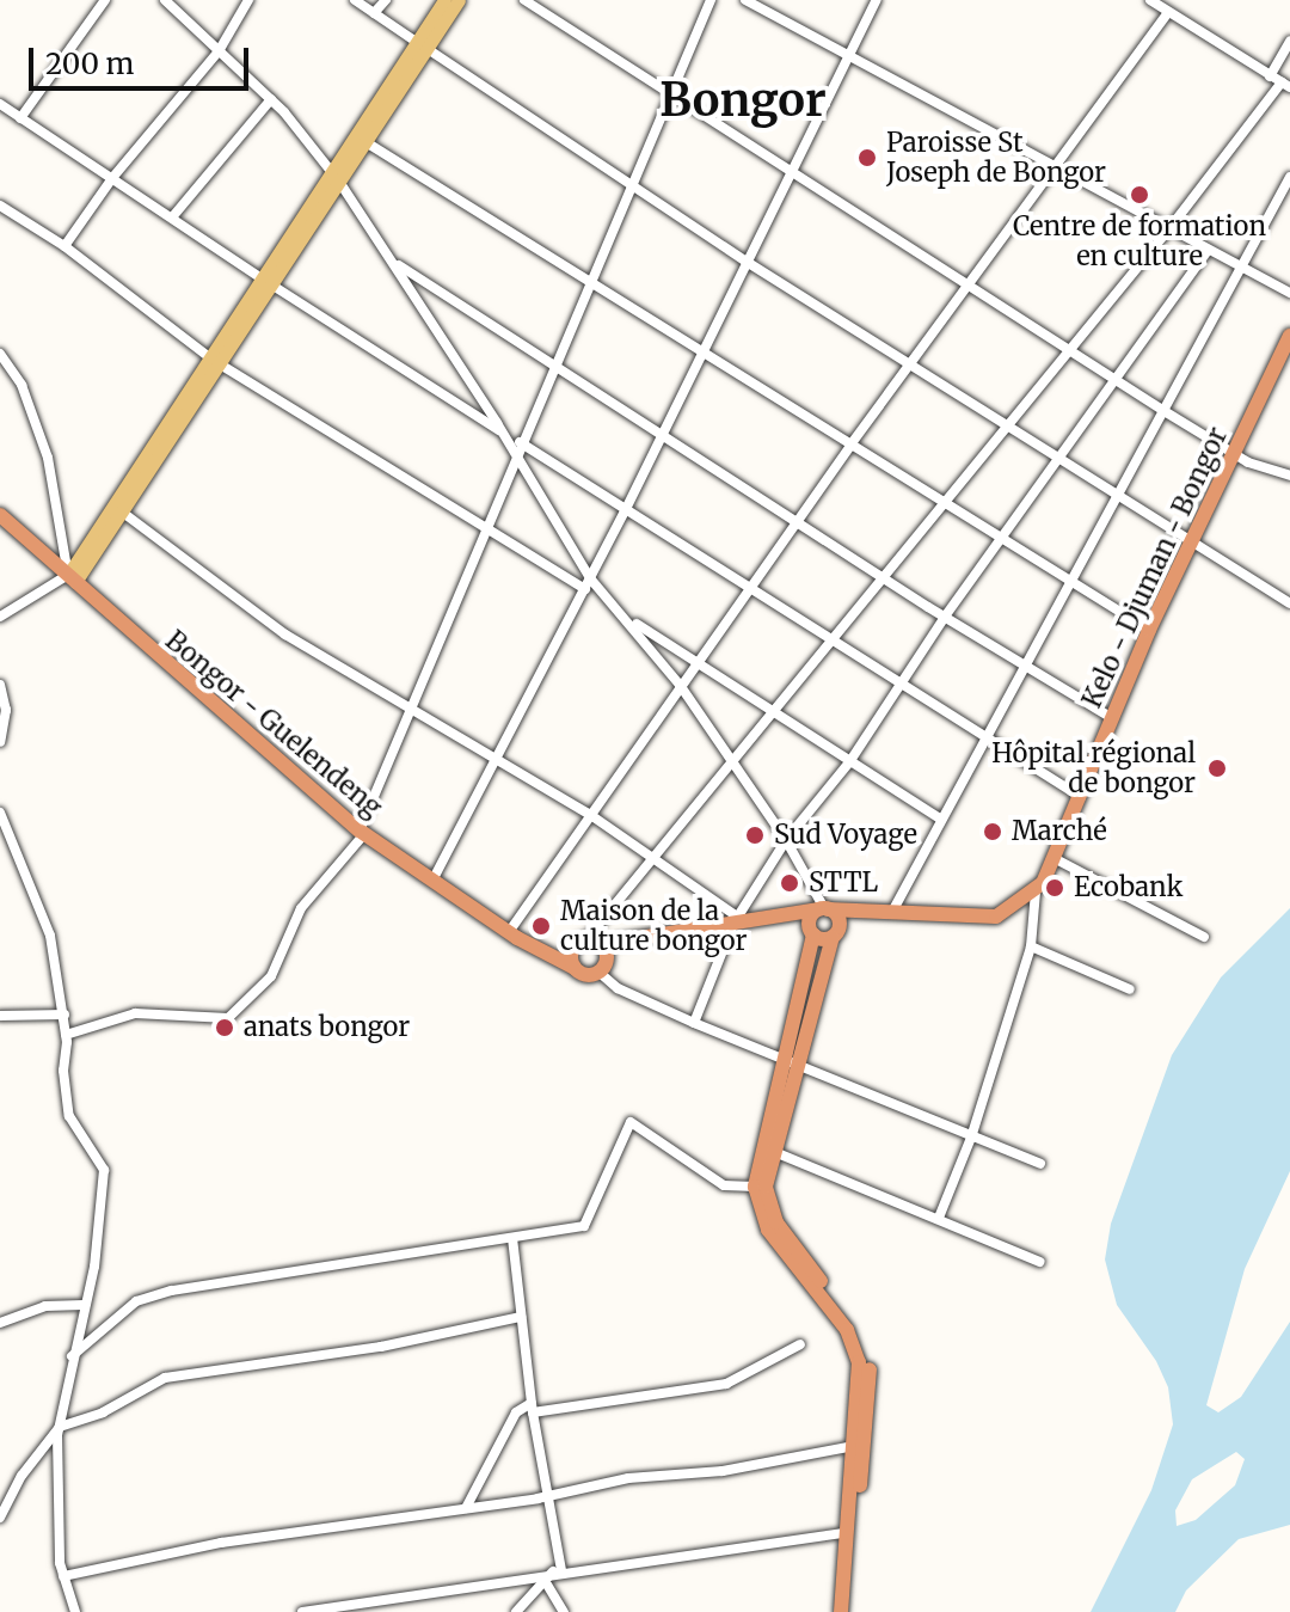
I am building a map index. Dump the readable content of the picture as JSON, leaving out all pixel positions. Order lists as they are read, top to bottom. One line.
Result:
{"streets":{"highway":["Kelo - Djuman - Bongor","Bongor - Guelendeng"]},"crossings":[["Kelo - Djuman - Bongor","Bongor - Guelendeng"]],"districts":["Bongor"],"places":["Paroisse St Joseph de Bongor","Centre de formation en culture","Hôpital régional de bongor","Marché","Sud Voyage","STTL","Ecobank","Maison de la culture bongor","anats bongor"],"scale_bar":"200 m"}
